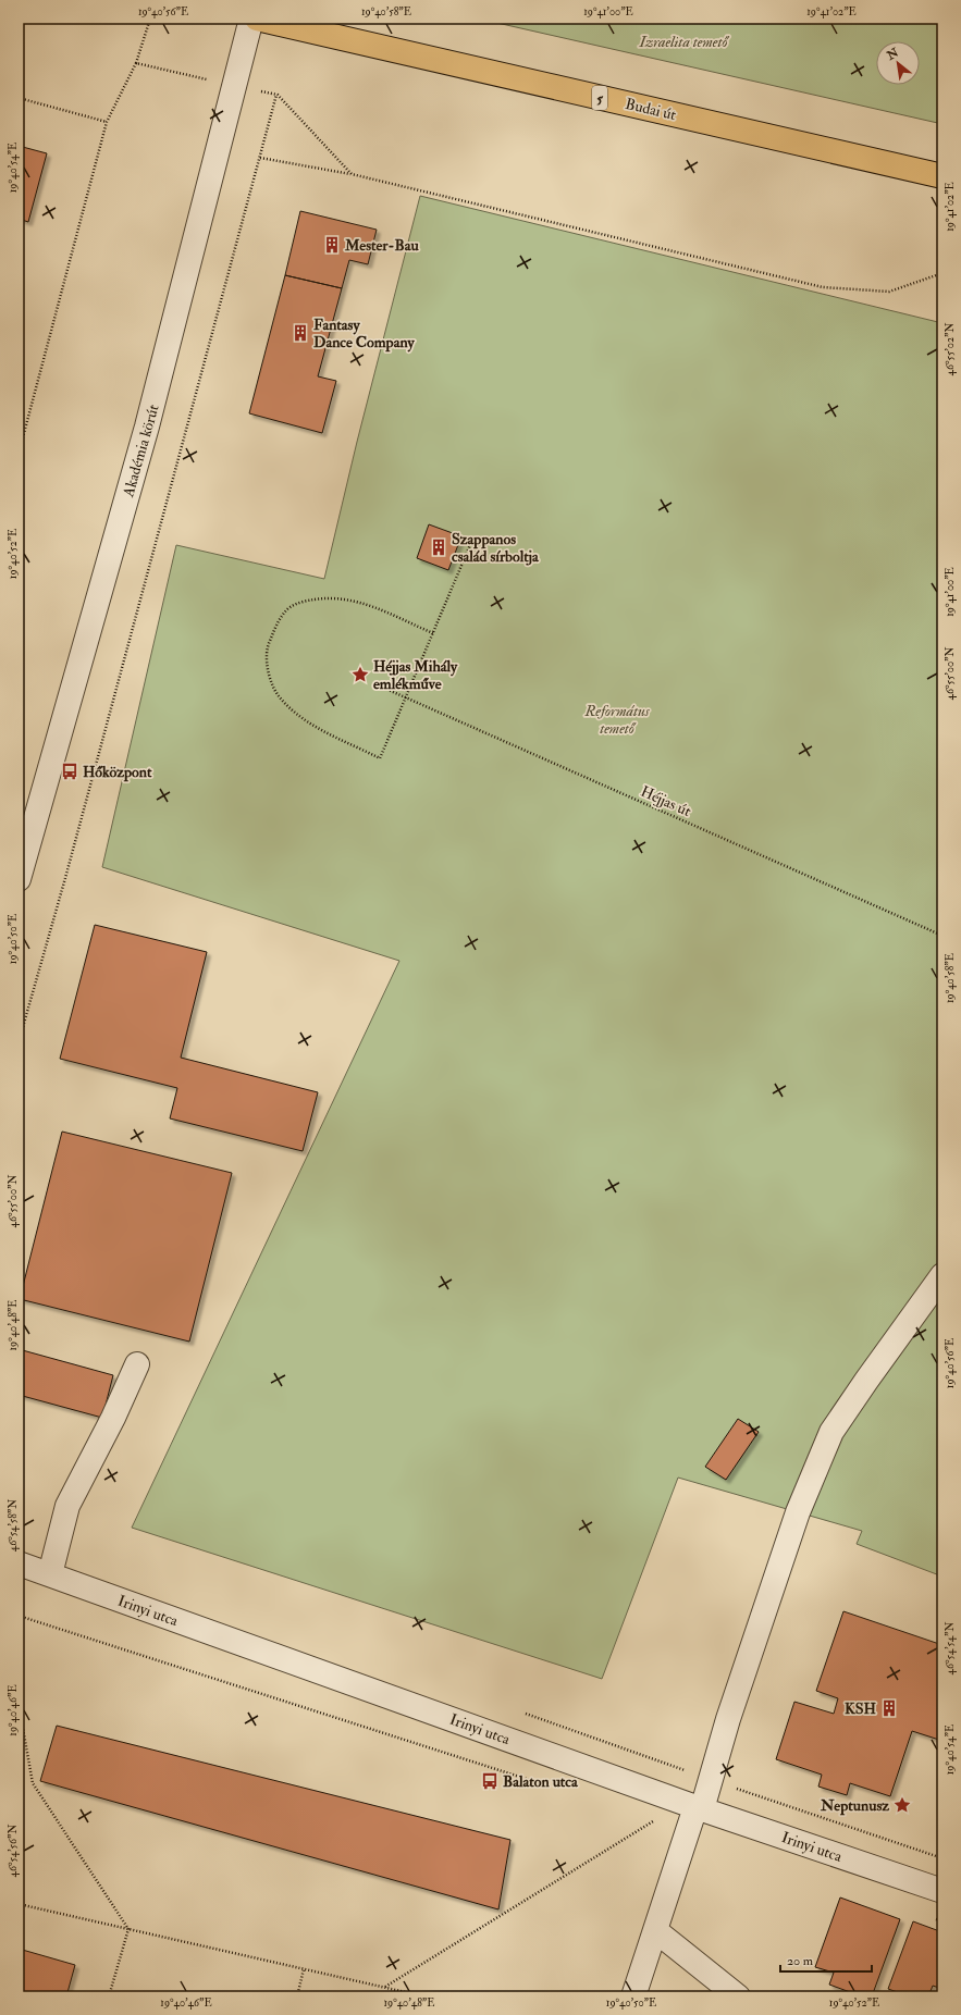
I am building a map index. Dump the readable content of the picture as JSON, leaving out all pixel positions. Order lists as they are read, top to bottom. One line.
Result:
{"streets":{"main road":["5","Budai út"],"street":["Akadémia körút","Irinyi utca"],"path":["Héjjas út"]},"parks":["Izraelita temető","Református temető"],"places":{"building":["Mester-Bau","Fantasy Dance Company","Szappanos család sírboltja","KSH"],"place":["Héjjas Mihály emlékműve","Neptunusz"],"bus stop":["Hőközpont","Balaton utca"]},"scale_bar":"20 m","north":"top left","coordinates":["19°40'56\"E","19°40'58\"E","19°41'00\"E","19°41'02\"E","19°40'54\"E","46°55'02\"N","19°40'52\"E","46°55'00\"N","19°40'50\"E","19°40'48\"E","46°54'58\"N","46°54'54\"N","19°40'46\"E","46°54'56\"N"]}
